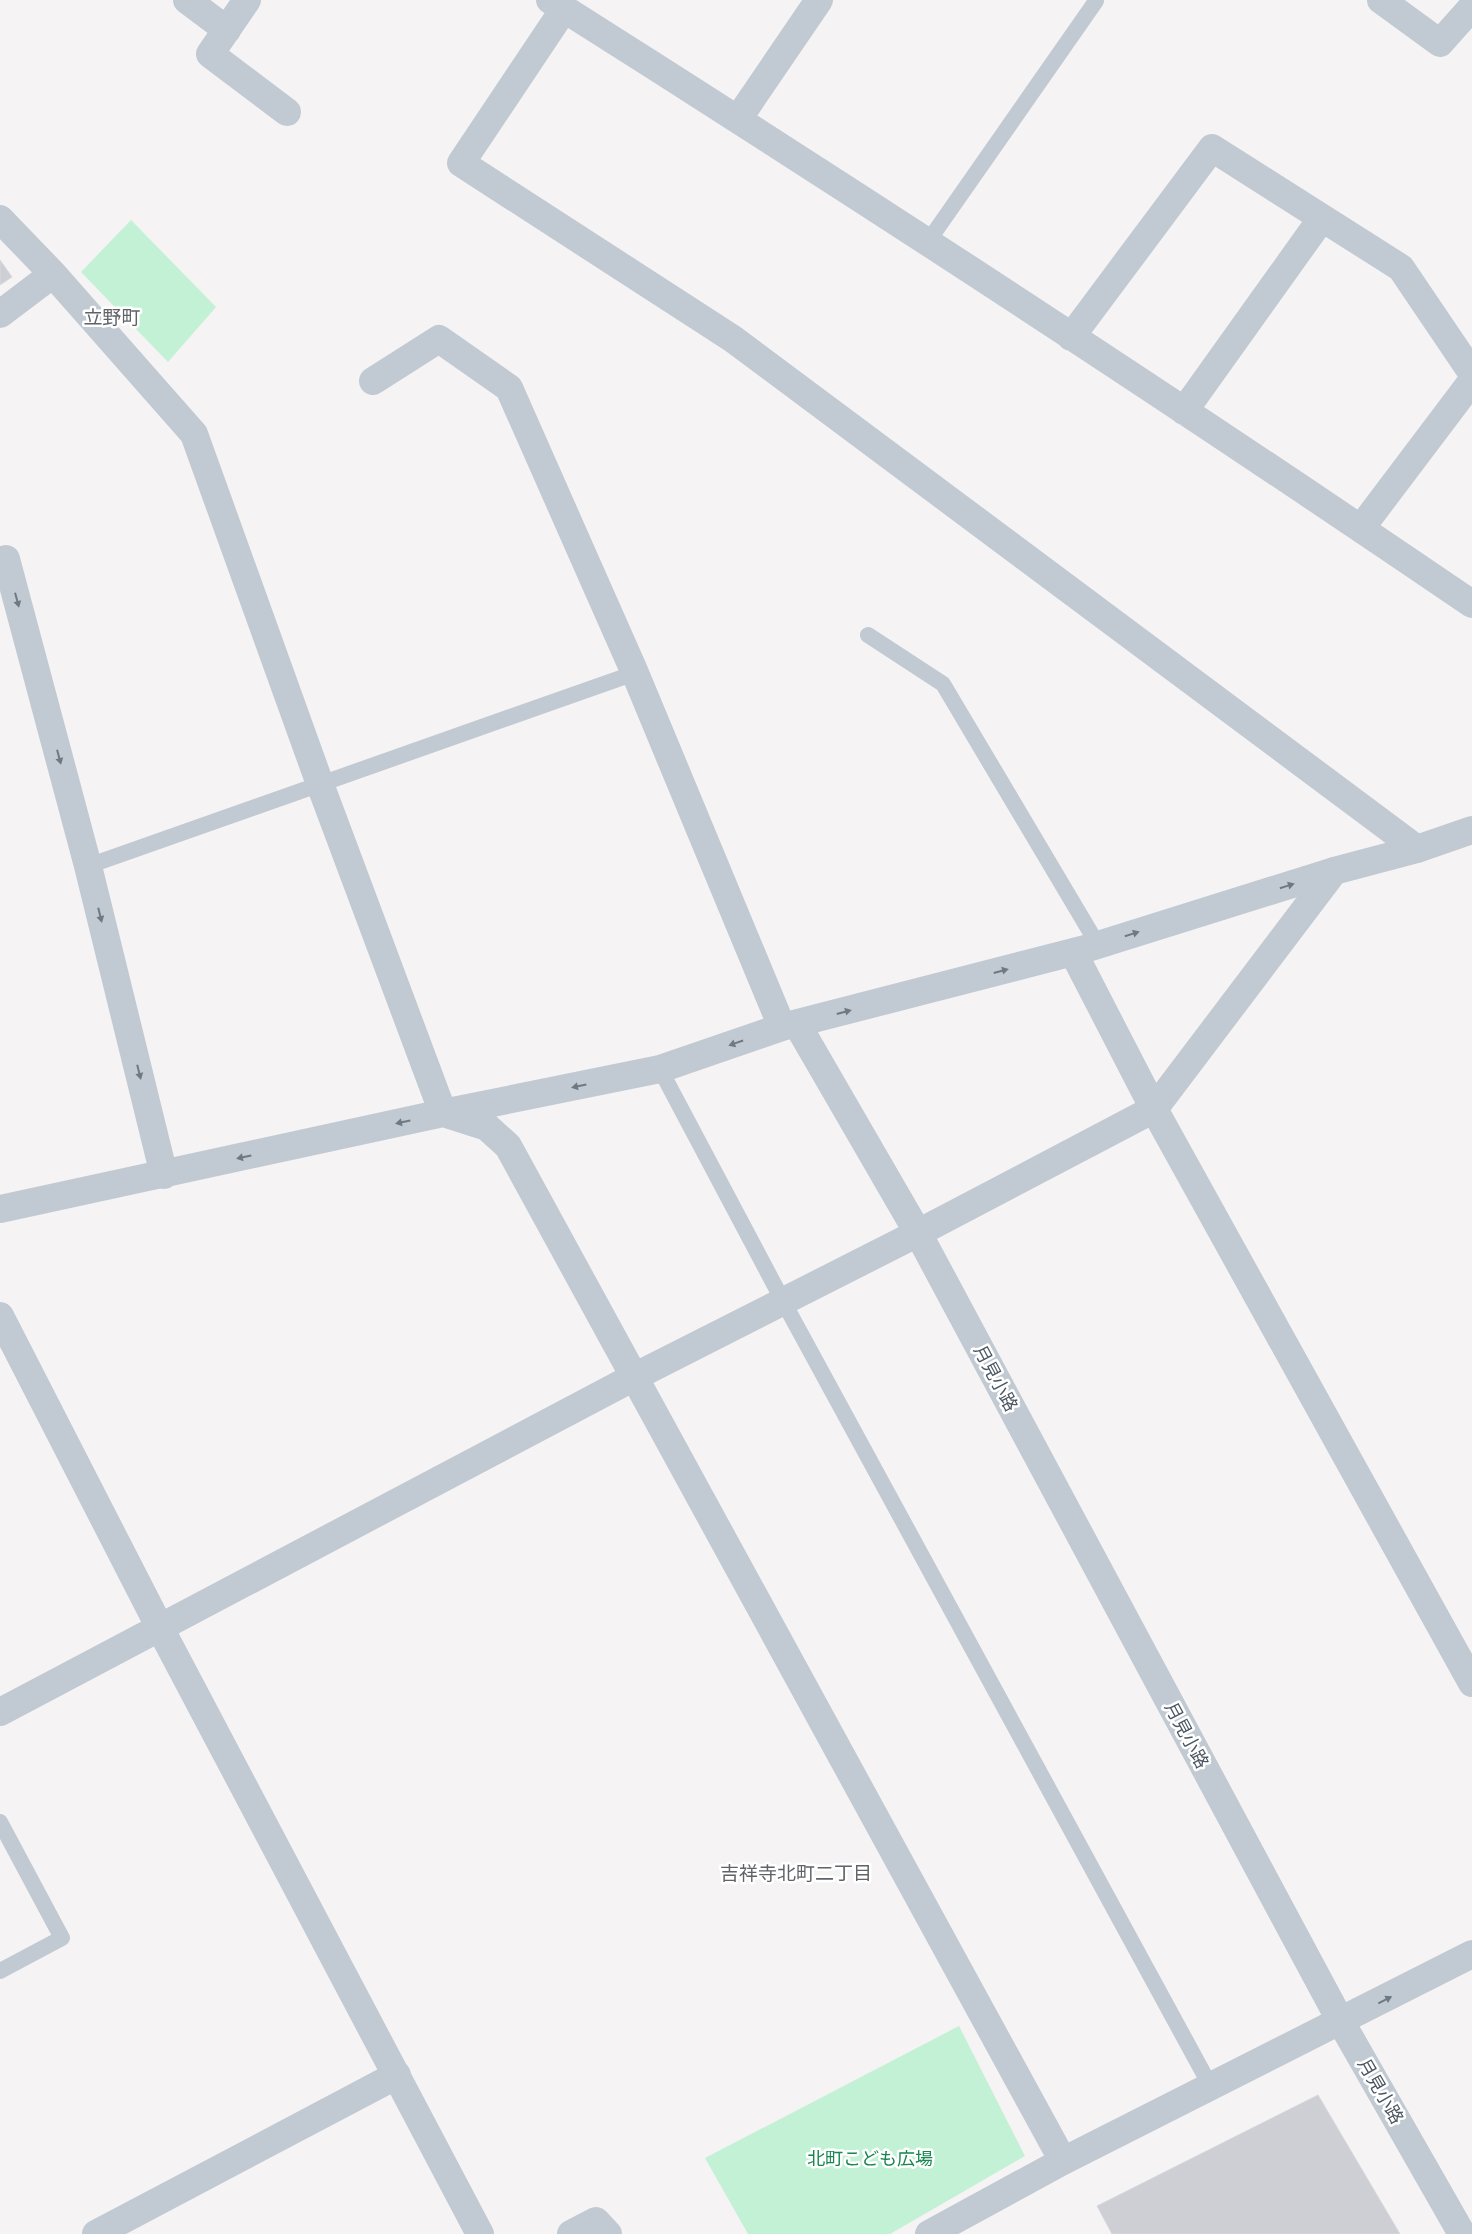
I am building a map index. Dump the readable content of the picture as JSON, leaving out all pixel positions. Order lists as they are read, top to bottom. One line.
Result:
{"streets":{"street":["月見小路"]},"districts":["立野町","吉祥寺北町二丁目"],"parks":["北町こども広場"]}
